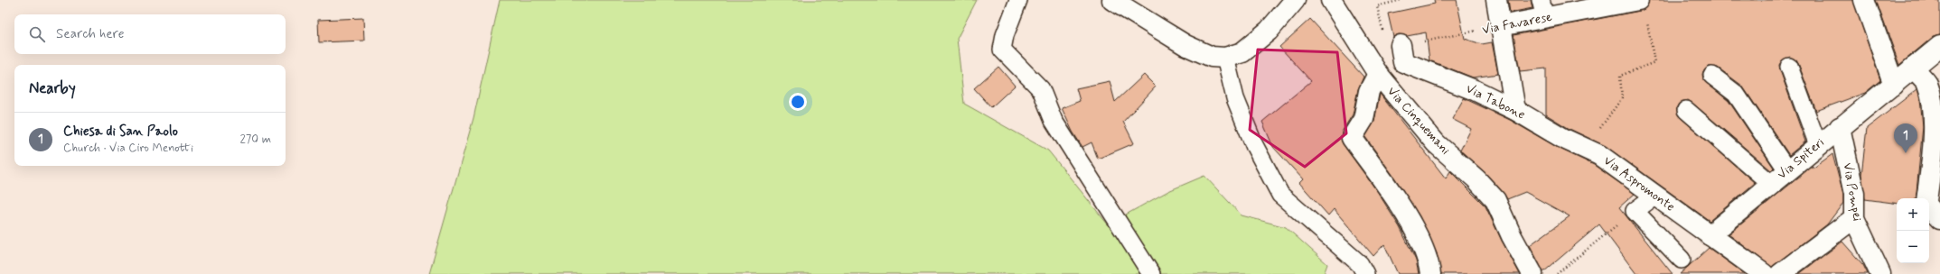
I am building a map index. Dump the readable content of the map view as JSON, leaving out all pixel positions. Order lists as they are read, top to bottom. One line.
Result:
{"streets":{"street":["Via Favarese","Via Tabone","Via Cinquemani","Via Spiteri","Via Aspromonte","Via Pompei"]},"crossings":[["Via Favarese","Via Tabone"],["Via Tabone","Via Aspromonte"],["Via Spiteri","Via Aspromonte"],["Via Spiteri","Via Pompei"]],"page":{"search":"Search here","heading":"Nearby","list":[{"mark":"1","name":"Chiesa di San Paolo","note":"Church · Via Ciro Menotti","value":"270 m"}],"pins":"1","map_buttons":["+","−"]}}
